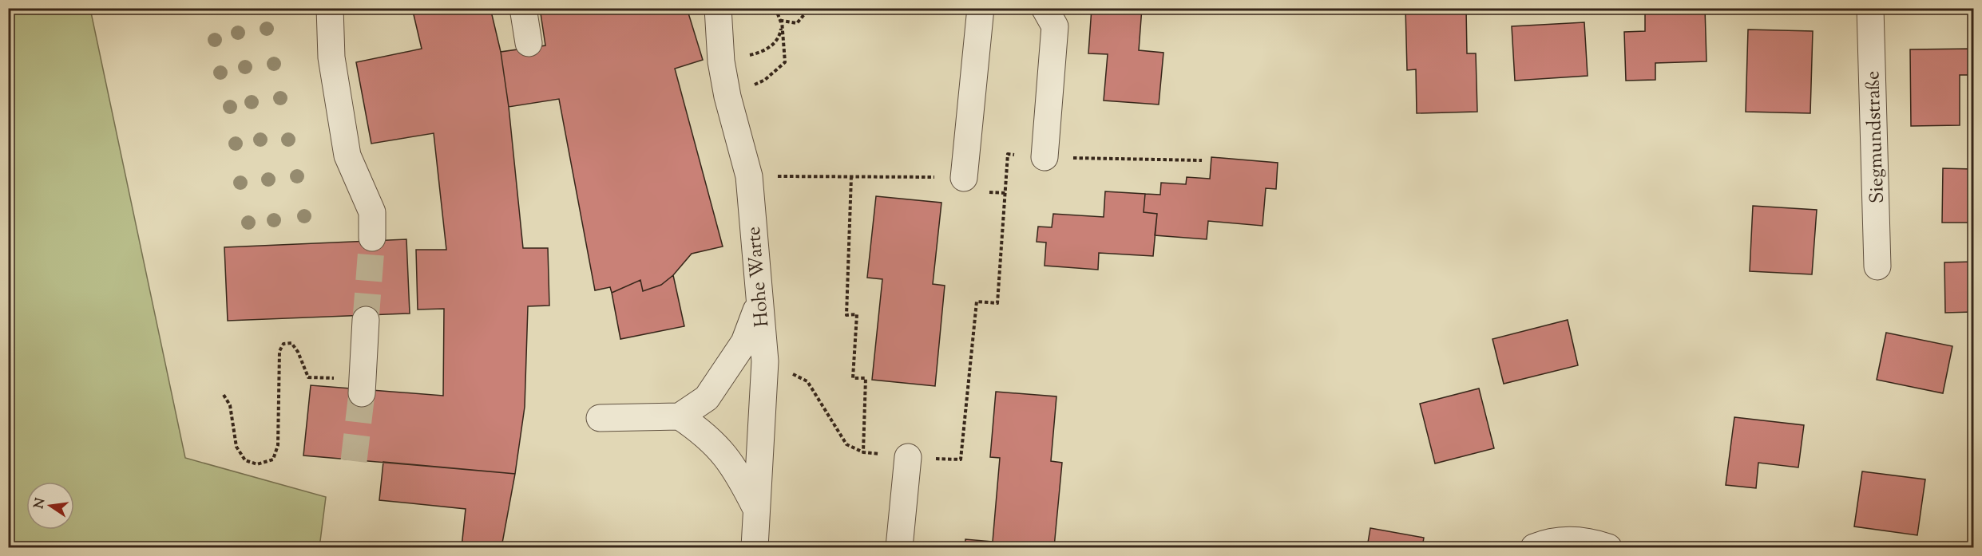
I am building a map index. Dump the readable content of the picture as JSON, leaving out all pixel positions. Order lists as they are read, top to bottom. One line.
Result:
{"streets":{"street":["Siegmundstraße","Hohe Warte"]},"north":"left"}
